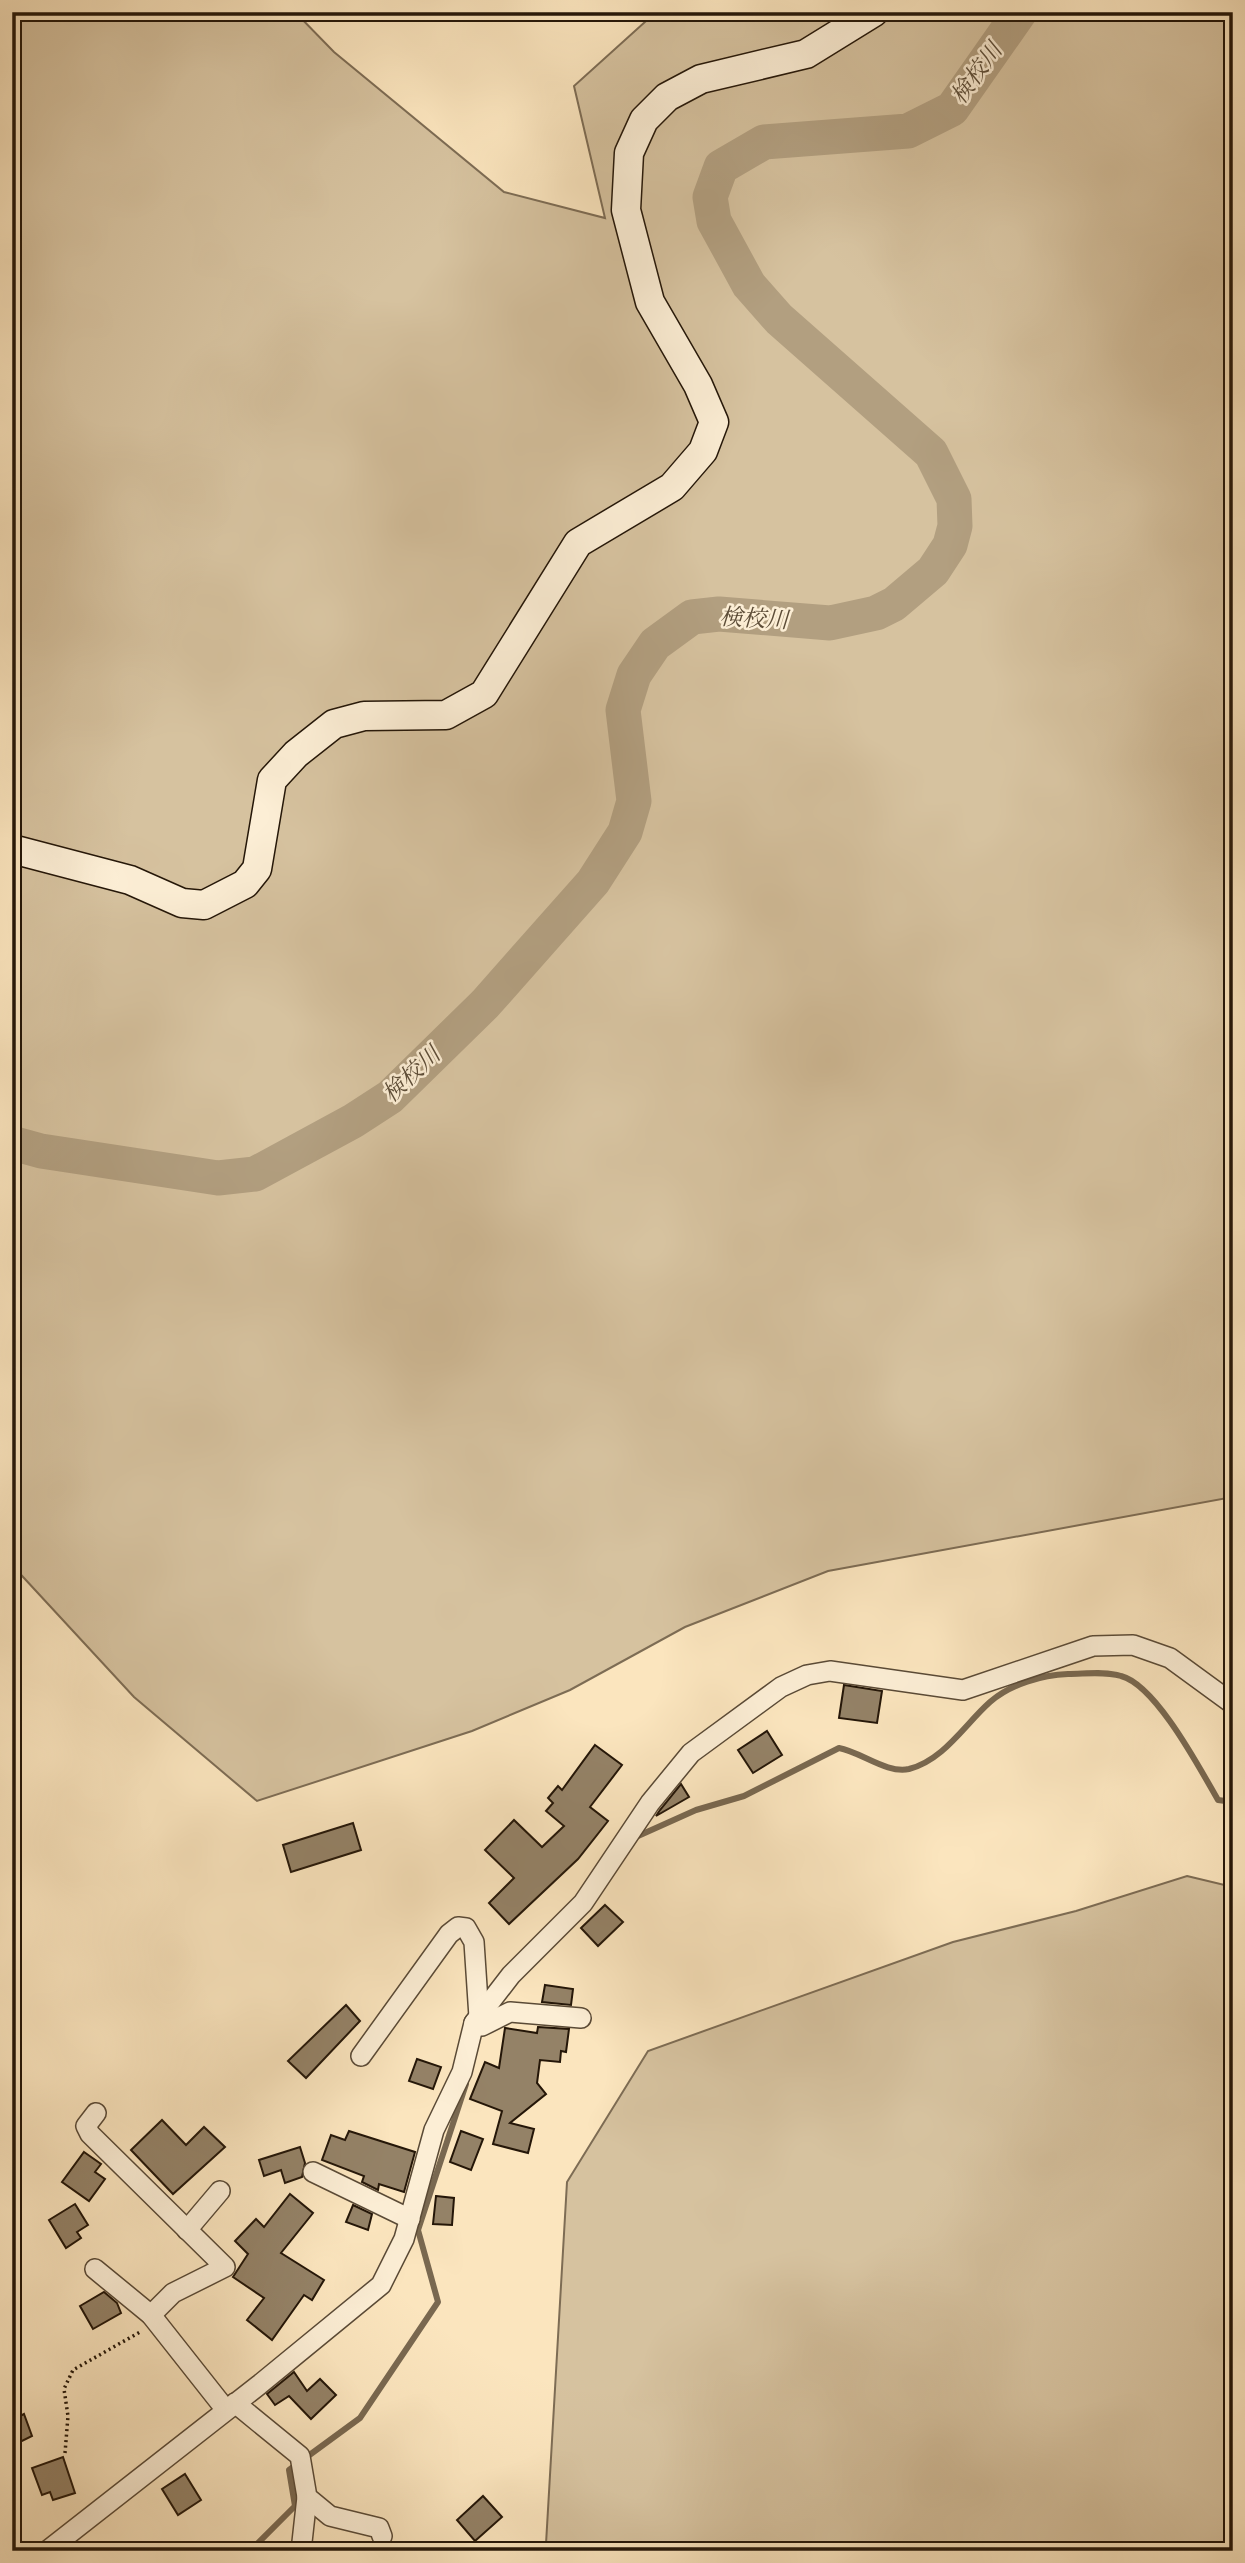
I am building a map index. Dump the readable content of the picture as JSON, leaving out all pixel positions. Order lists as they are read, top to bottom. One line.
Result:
{"water":["検校川"]}
